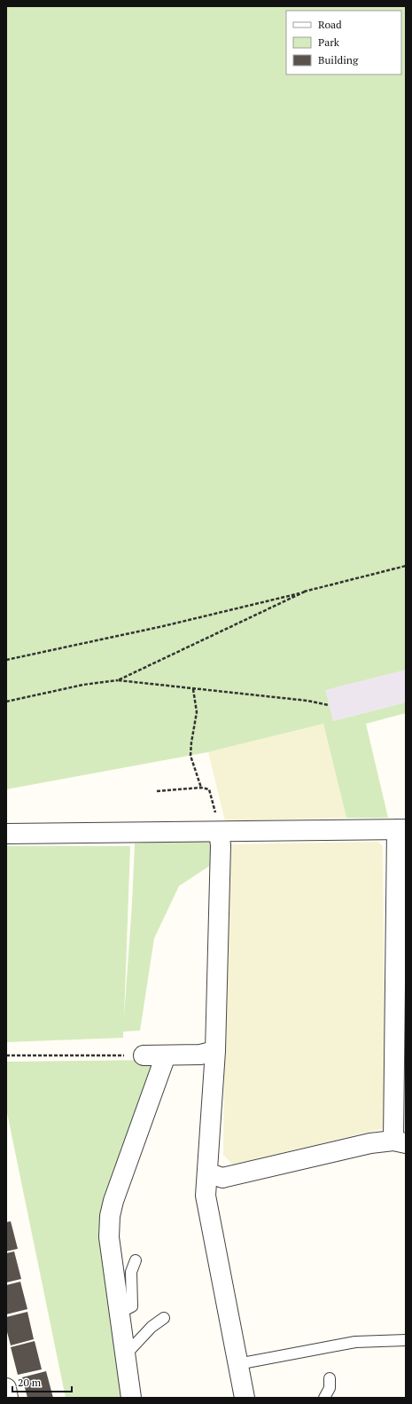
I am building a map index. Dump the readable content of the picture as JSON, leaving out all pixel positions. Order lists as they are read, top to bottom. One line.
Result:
{"legend":["Road","Park","Building"],"scale_bar":"20 m"}
